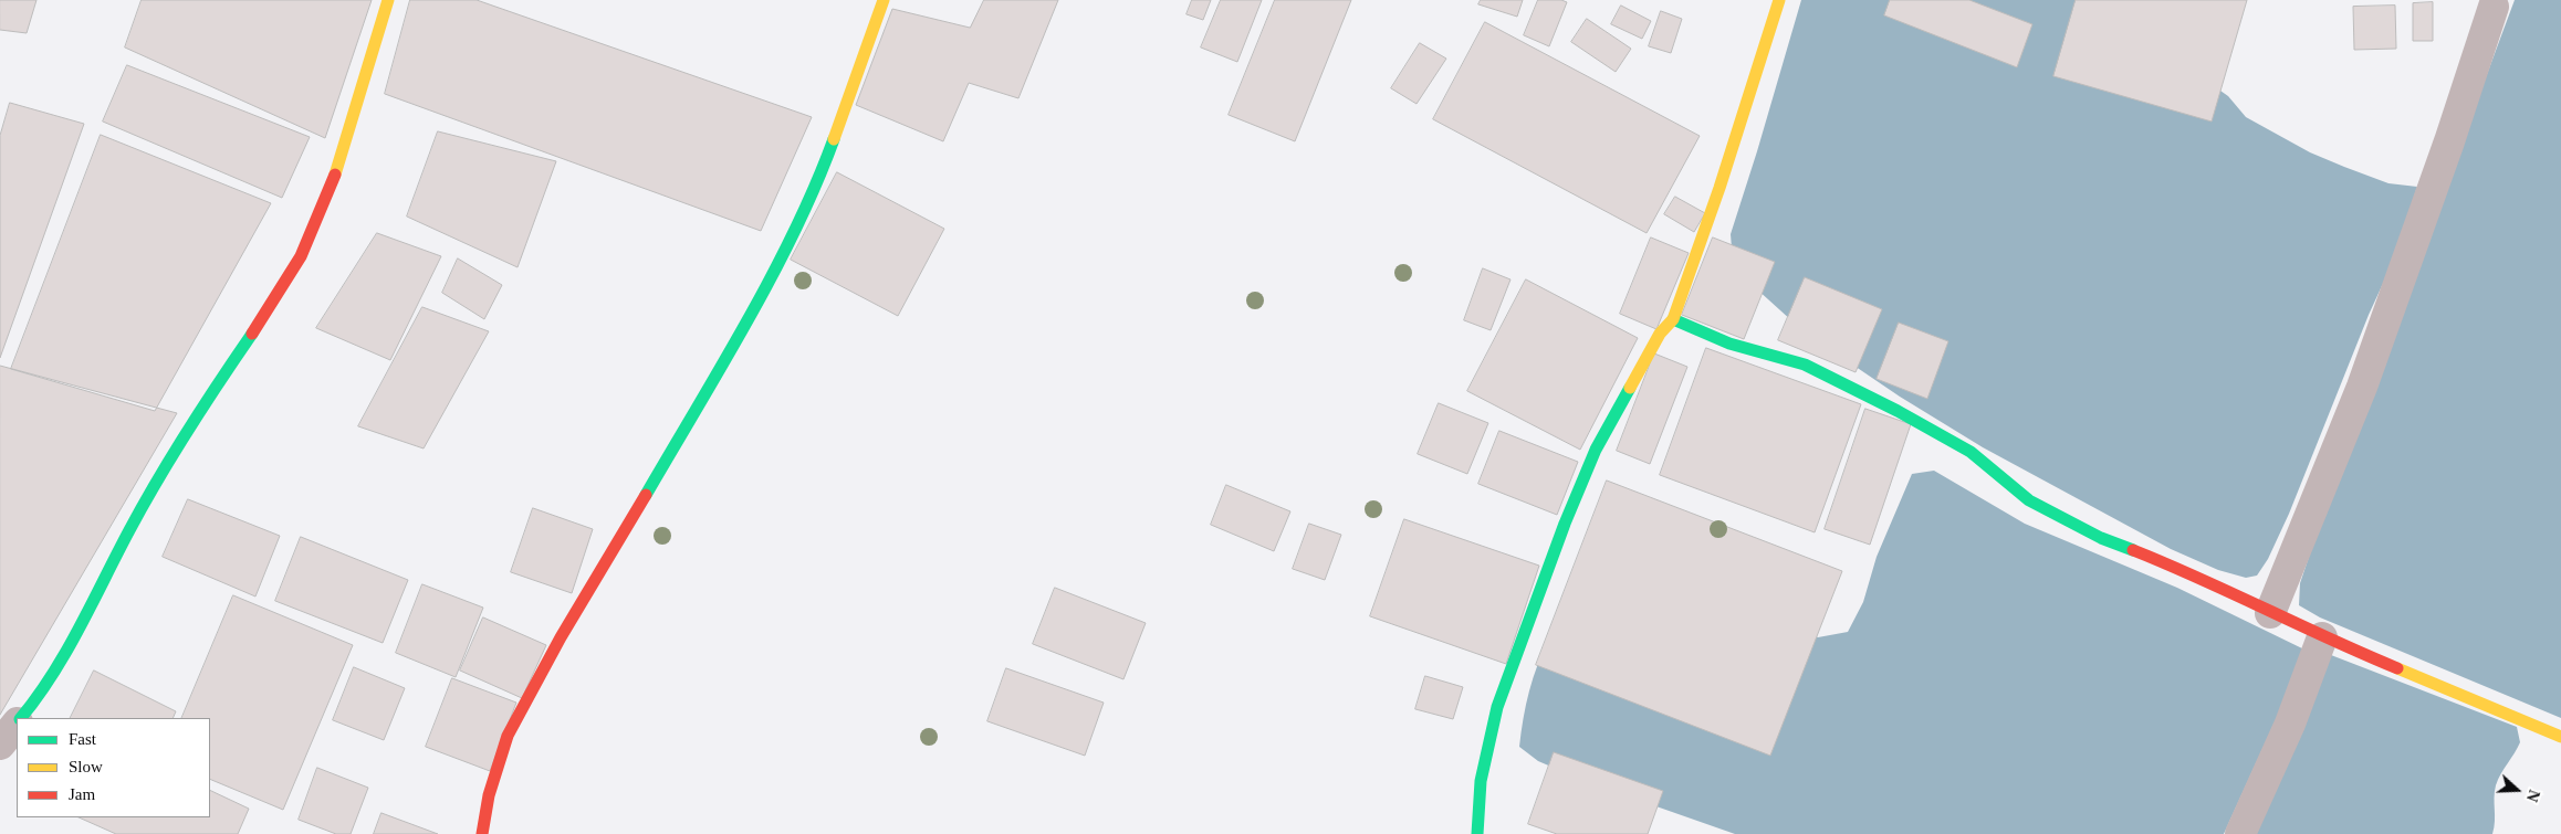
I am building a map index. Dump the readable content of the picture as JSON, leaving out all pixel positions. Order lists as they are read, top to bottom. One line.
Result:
{"legend":["Fast","Slow","Jam"],"north":"right"}
